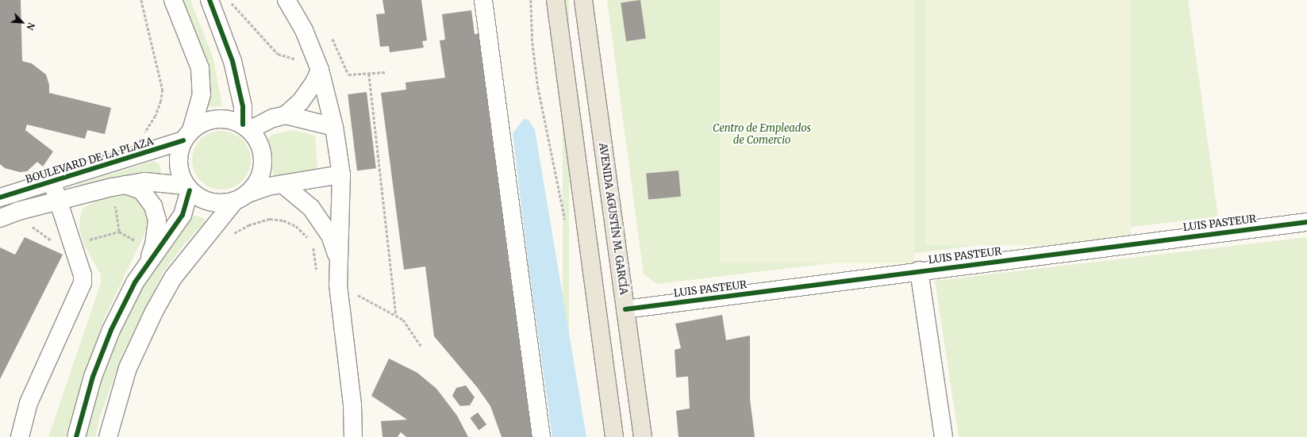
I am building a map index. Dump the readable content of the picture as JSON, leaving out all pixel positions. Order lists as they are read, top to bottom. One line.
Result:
{"streets":{"main road":["AVENIDA AGUSTÍN M. GARCÍA"],"street":["BOULEVARD DE LA PLAZA","LUIS PASTEUR"]},"crossings":[["AVENIDA AGUSTÍN M. GARCÍA","LUIS PASTEUR"]],"parks":["Centro de Empleados de Comercio"],"north":"bottom right"}
